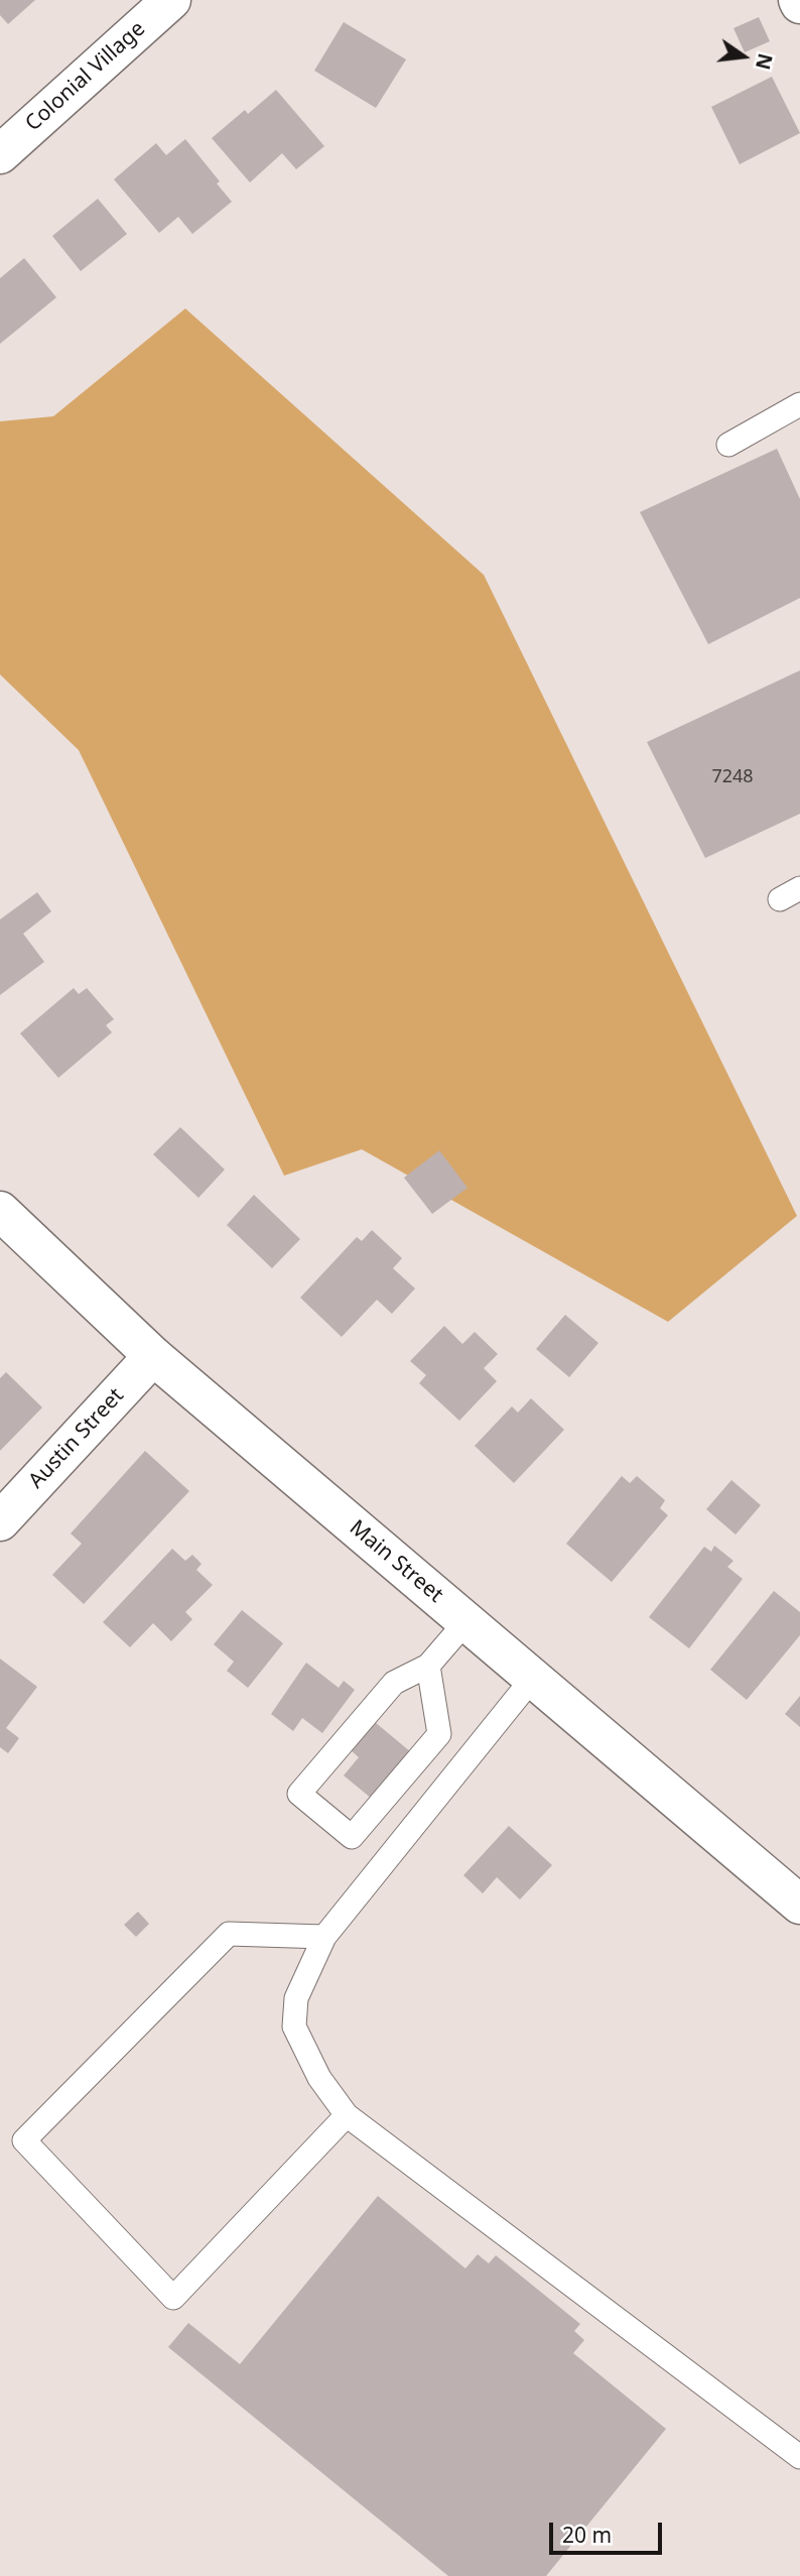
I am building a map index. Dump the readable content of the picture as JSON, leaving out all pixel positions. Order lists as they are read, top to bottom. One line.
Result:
{"streets":{"street":["Colonial Village","Austin Street","Main Street"]},"crossings":[["Austin Street","Main Street"]],"house_numbers":["7248"],"scale_bar":"20 m","north":"right"}
